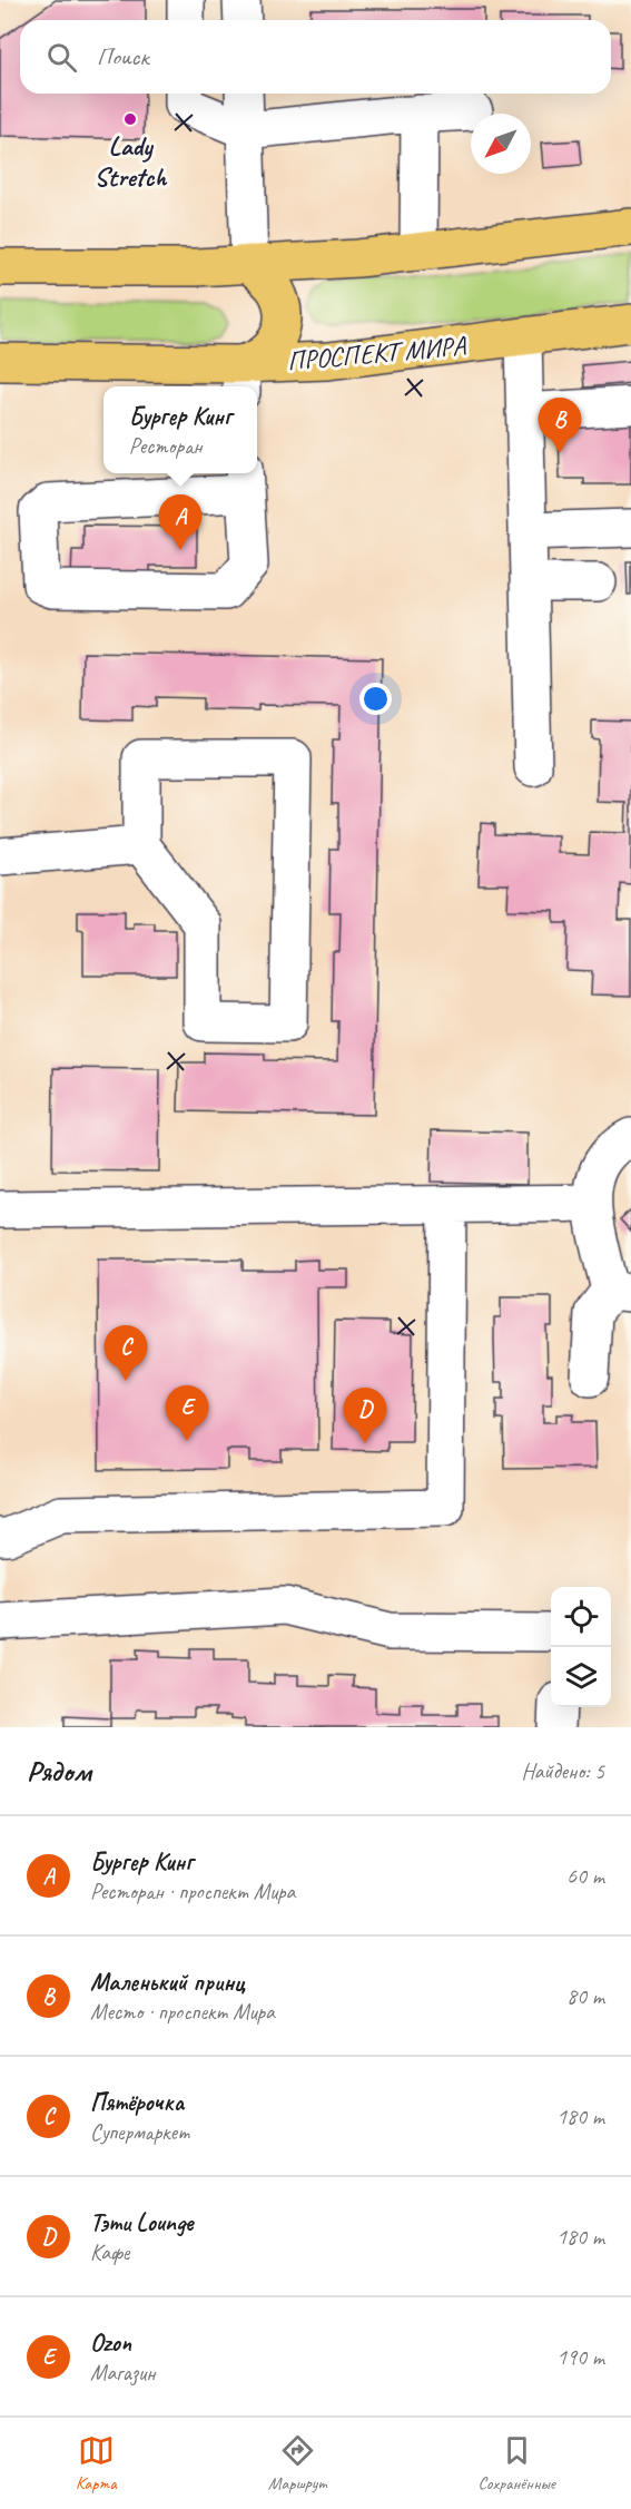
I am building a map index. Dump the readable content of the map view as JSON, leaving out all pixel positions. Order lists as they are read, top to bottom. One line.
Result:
{"streets":{"main road":["ПРОСПЕКТ МИРА"]},"places":["Lady Stretch"],"north":"bottom left","page":{"search":"Поиск","popup":["Бургер Кинг","Ресторан"],"pins":["B","A","C","E","D"],"heading":["Рядом","Найдено: 5"],"list":[{"mark":"A","name":"Бургер Кинг","note":"Ресторан · проспект Мира","value":"60 m"},{"mark":"B","name":"Маленький принц","note":"Место · проспект Мира","value":"80 m"},{"mark":"C","name":"Пятёрочка","note":"Супермаркет","value":"180 m"},{"mark":"D","name":"Тэти Lounge","note":"Кафе","value":"180 m"},{"mark":"E","name":"Ozon","note":"Магазин","value":"190 m"}],"nav":["Карта","Маршрут","Сохранённые"]}}
